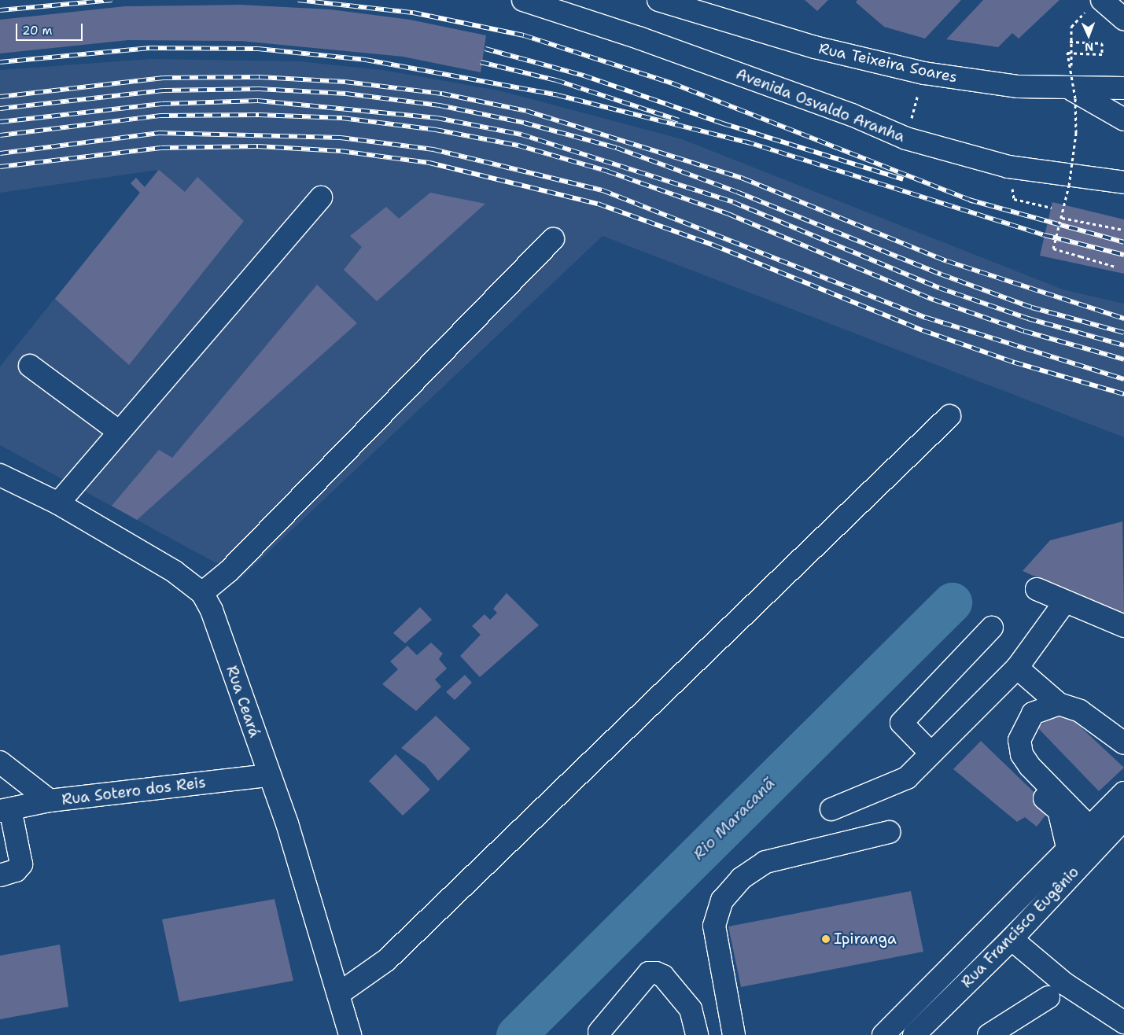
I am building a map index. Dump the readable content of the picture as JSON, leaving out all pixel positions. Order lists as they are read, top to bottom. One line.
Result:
{"streets":{"main road":["Rua Teixeira Soares","Avenida Osvaldo Aranha","Rua Ceará","Rua Sotero dos Reis","Rua Francisco Eugênio"]},"crossings":[["Rua Ceará","Rua Sotero dos Reis"]],"water":["Rio Maracanã"],"places":["Ipiranga"],"scale_bar":"20 m","north":"bottom"}
